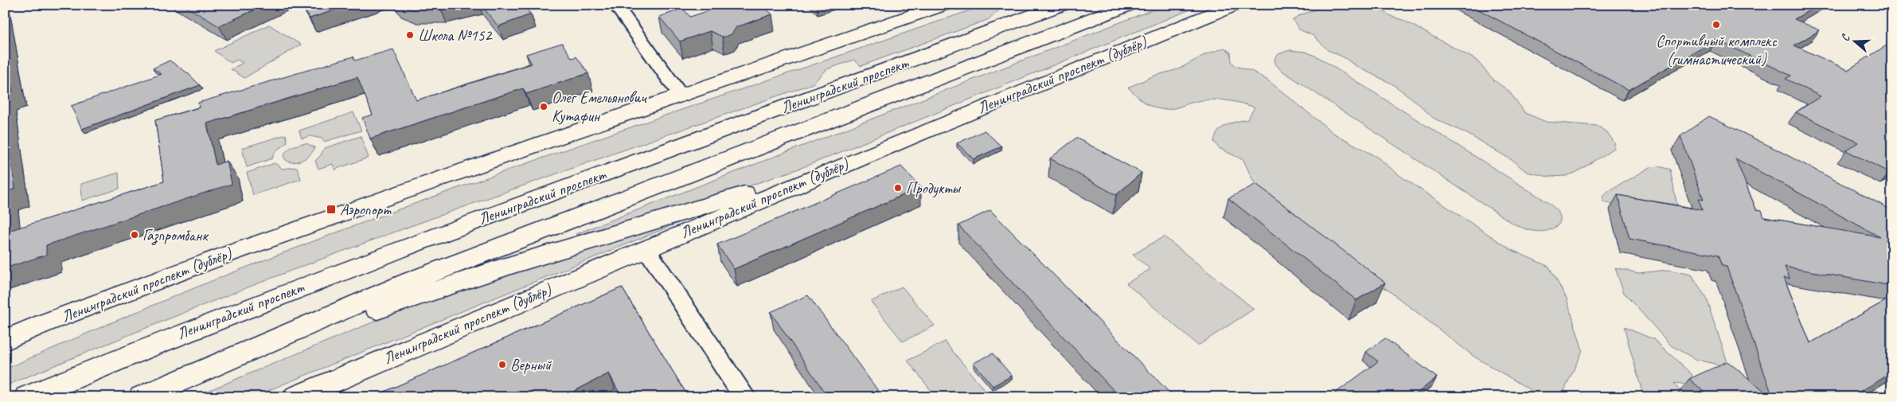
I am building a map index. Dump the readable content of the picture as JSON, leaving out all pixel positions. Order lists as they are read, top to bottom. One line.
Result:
{"streets":{"main road":["Ленинградский проспект (дублёр)","Ленинградский проспект"]},"places":{"other":["Спортивный комплекс (гимнастический)","Школа №152","Олег Емельянович Кутафин","Продукты","Газпромбанк","Верный"],"transit":["Аэропорт"]},"north":"left"}
